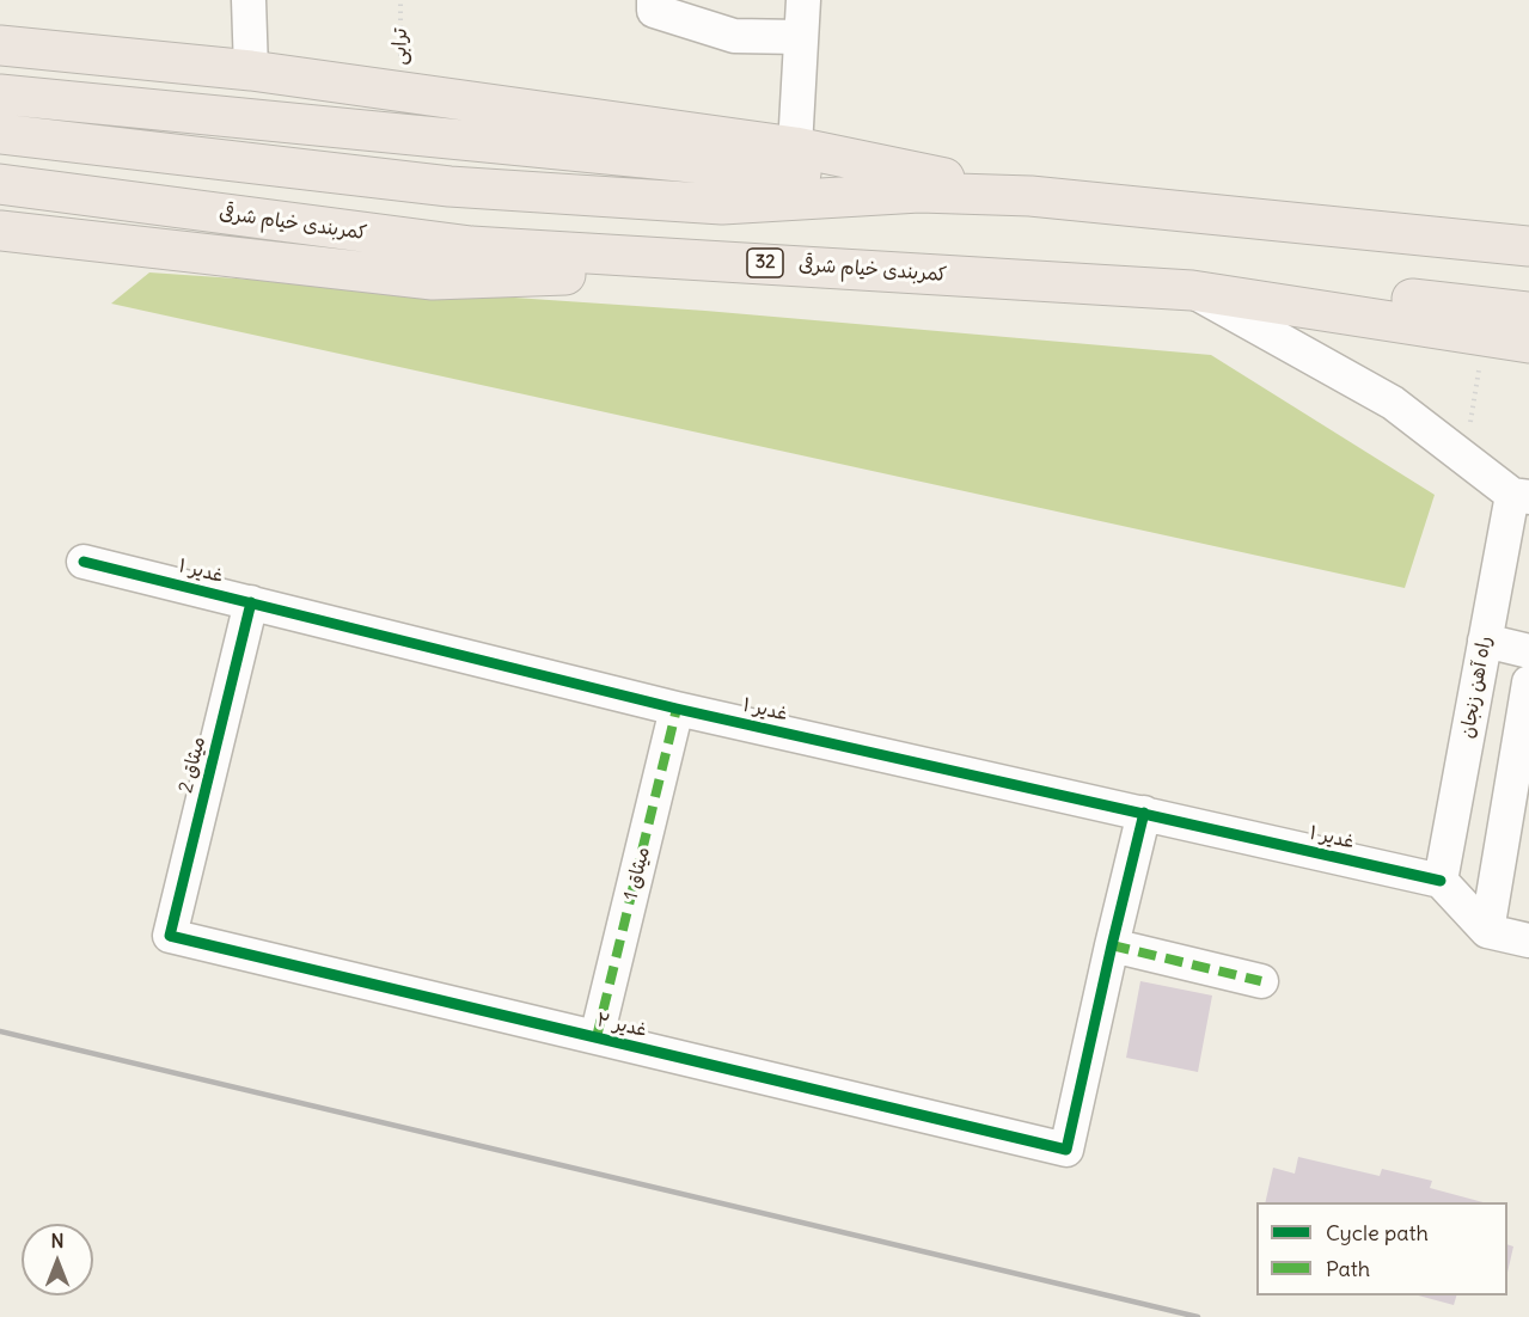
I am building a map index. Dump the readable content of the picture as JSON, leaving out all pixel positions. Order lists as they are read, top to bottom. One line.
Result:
{"streets":{"highway":["کمربندی خیام شرقی","32"],"street":["غدیر ۱","راه آهن زنجان","میثاق 2","میثاق 1","غدیر ۲"],"path":["ترابی"]},"crossings":[["غدیر ۱","راه آهن زنجان"],["غدیر ۱","میثاق 2"],["غدیر ۱","میثاق 1"],["میثاق 2","غدیر ۲"],["میثاق 1","غدیر ۲"]],"legend":["Cycle path","Path"],"north":"top"}
